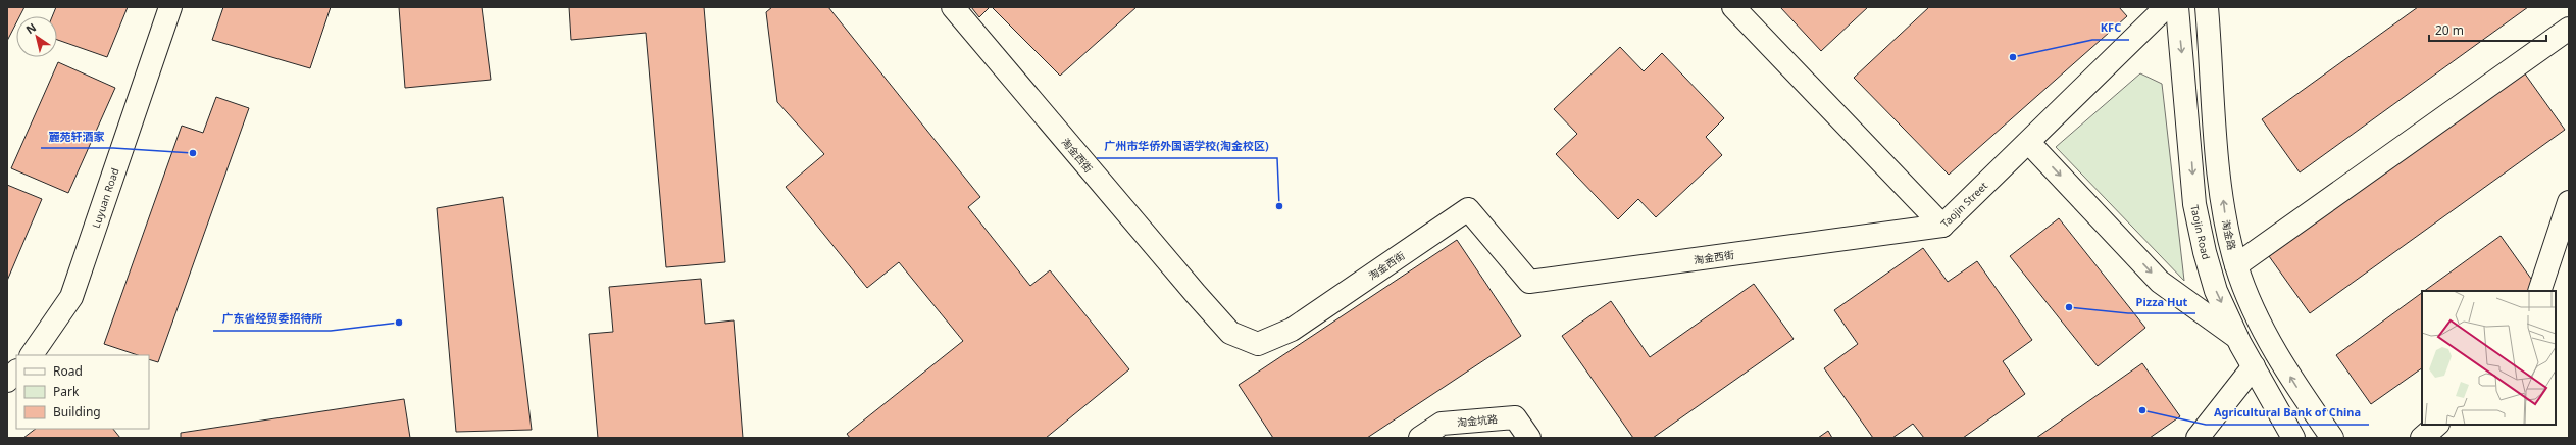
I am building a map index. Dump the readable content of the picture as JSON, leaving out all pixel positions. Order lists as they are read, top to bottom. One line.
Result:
{"streets":{"street":["淘金西街","Luyuan Road","Taojin Street","Taojin Road","淘金路","淘金坑路"]},"crossings":[["淘金西街","Taojin Street"]],"one_way":["Taojin Road","淘金路"],"places":["KFC","麓苑轩酒家","广州市华侨外国语学校(淘金校区)","Pizza Hut","广东省经贸委招待所","Agricultural Bank of China"],"legend":["Road","Park","Building"],"scale_bar":"20 m","north":"top left"}
